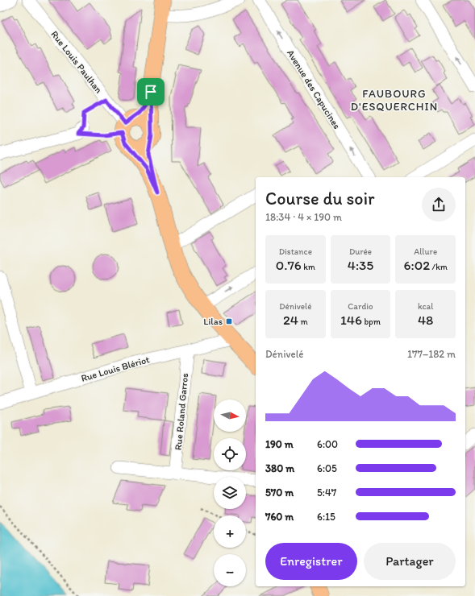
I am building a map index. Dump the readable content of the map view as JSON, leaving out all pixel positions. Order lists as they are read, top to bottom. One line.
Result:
{"streets":{"street":["Rue Louis Paulhan","Avenue des Capucines","Rue Louis Blériot","Rue Roland Garros"]},"crossings":[["Rue Louis Blériot","Rue Roland Garros"]],"one_way":["Avenue des Capucines"],"districts":["FAUBOURG D'ESQUERCHIN"],"places":{"transit":["Lilas"]},"north":"right","page":{"heading":["Course du soir","18:34 · 4 × 190 m"],"stats":[["Distance","0.76 km"],["Durée","4:35"],["Allure","6:02 /km"],["Dénivelé","24 m"],["Cardio","146 bpm"],["kcal","48"]],"chart":["Dénivelé","177–182 m"],"map_buttons":["+","−"],"list":[{"name":"190 m","note":"6:00"},{"name":"380 m","note":"6:05"},{"name":"570 m","note":"5:47"},{"name":"760 m","note":"6:15"}],"buttons":["Enregistrer","Partager"]}}
